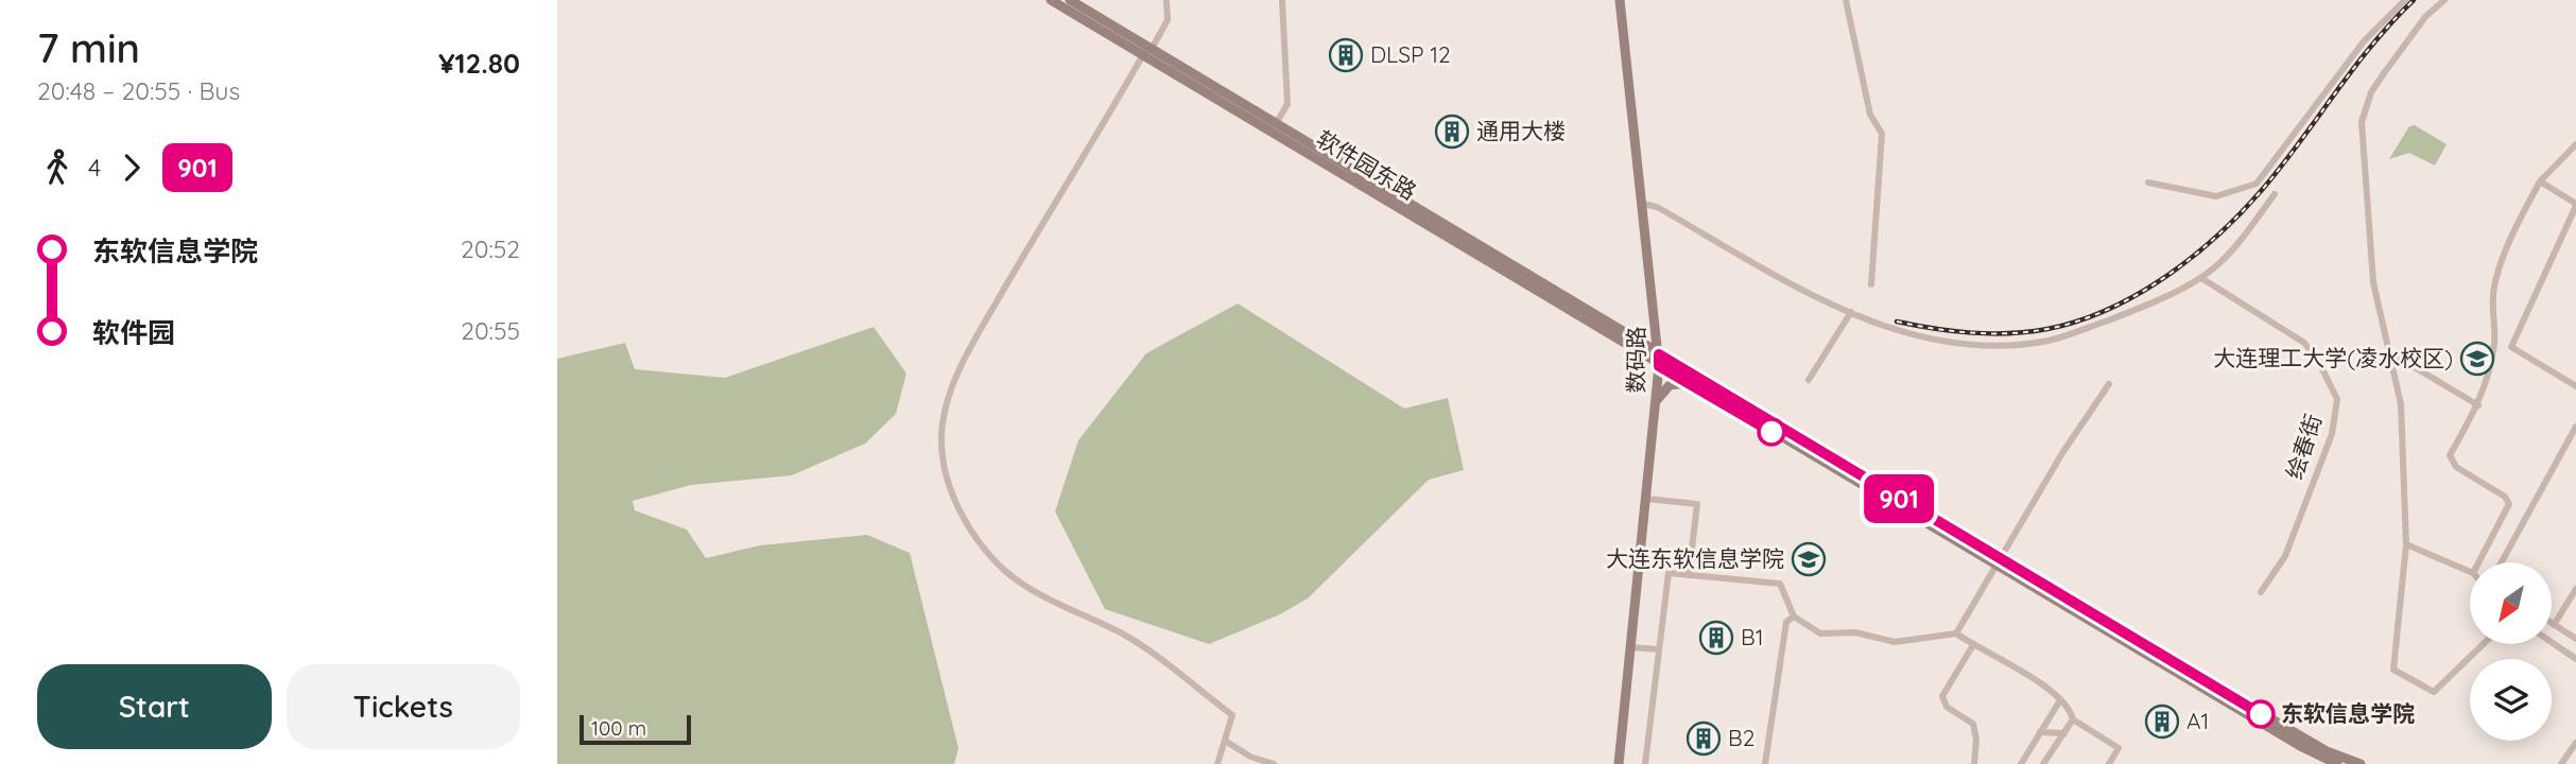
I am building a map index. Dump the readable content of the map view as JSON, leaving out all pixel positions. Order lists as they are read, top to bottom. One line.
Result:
{"streets":{"main road":["软件园东路","数码路"],"street":["绘春街"]},"crossings":[["软件园东路","数码路"]],"places":{"building":["DLSP 12","通用大楼","B1","A1","B2"],"school or university":["大连理工大学(凌水校区)","大连东软信息学院"],"other":["东软信息学院"]},"lines":["bus line 901"],"scale_bar":"100 m","north":"bottom left","page":{"heading":["7 min","20:48 – 20:55 · Bus","¥12.80"],"on_map":"901","legs":["4","901"],"list":[{"name":"东软信息学院","value":"20:52"},{"name":"软件园","value":"20:55"}],"buttons":["Start","Tickets"],"scale":"100 m"}}
